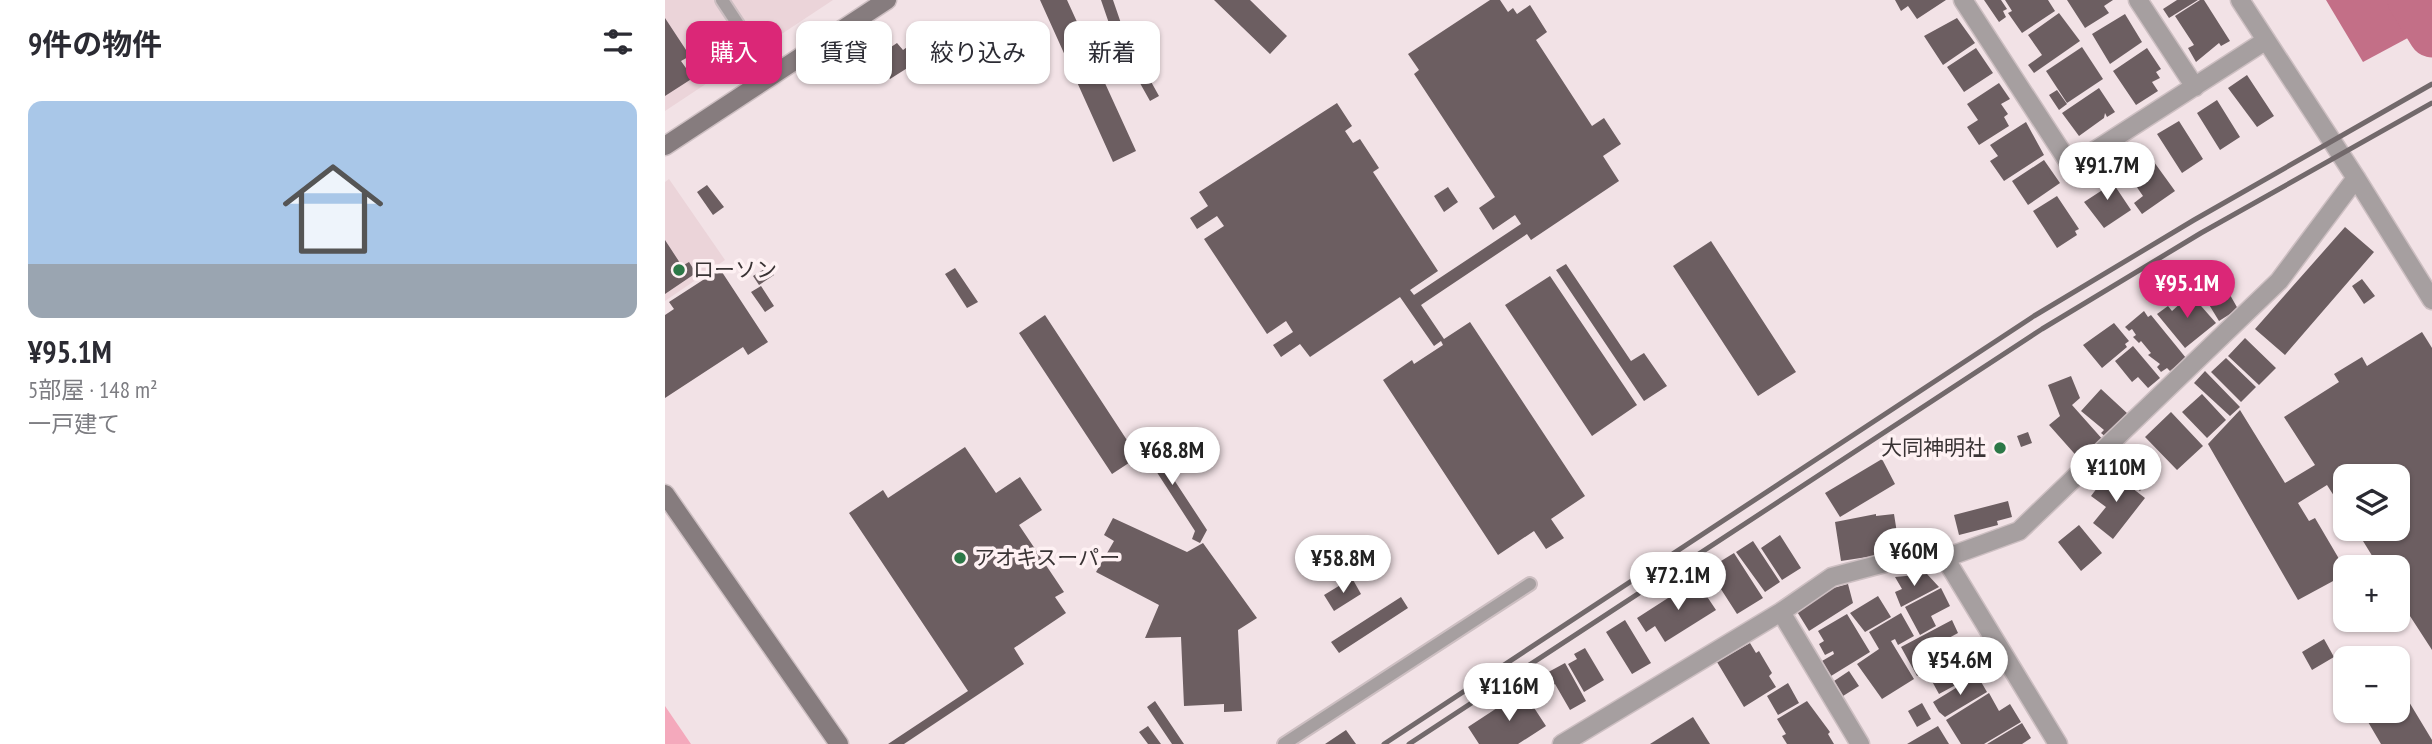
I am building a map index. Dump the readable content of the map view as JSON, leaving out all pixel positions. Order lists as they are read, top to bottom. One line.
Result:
{"places":["ローソン","大同神明社","アオキスーパー"],"page":{"heading":"9件の物件","chip":["購入","賃貸","絞り込み","新着"],"list":[{"name":"¥95.1M","note":"5部屋 · 148 m² · 一戸建て"}],"price":["¥91.7M","¥95.1M","¥68.8M","¥110M","¥60M","¥58.8M","¥72.1M","¥54.6M","¥116M"],"map_buttons":["+","−"]}}
